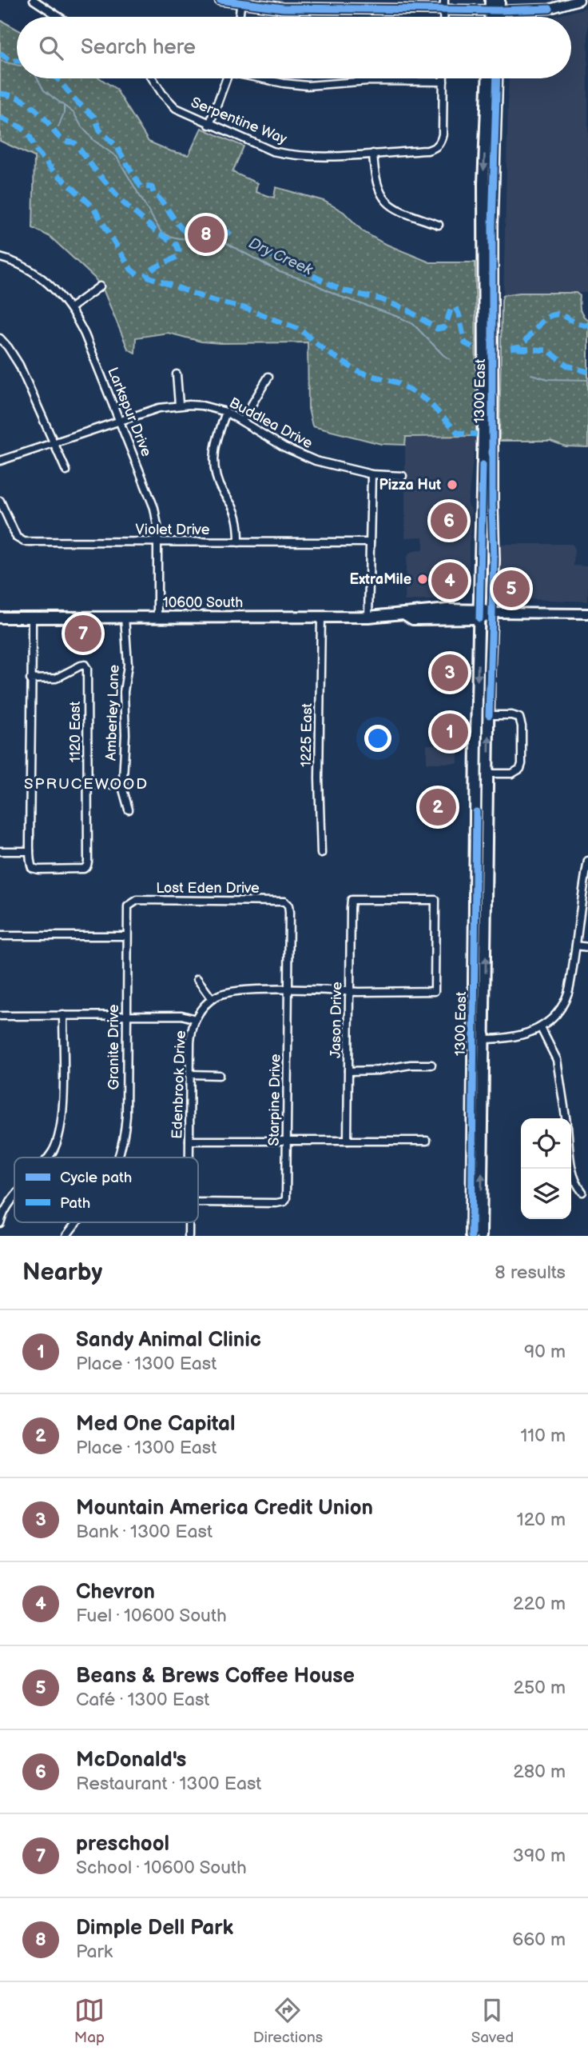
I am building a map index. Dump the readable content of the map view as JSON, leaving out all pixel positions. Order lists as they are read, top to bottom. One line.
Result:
{"streets":{"main road":["1300 East","10600 South"],"street":["Serpentine Way","Larkspur Drive","Buddlea Drive","Violet Drive","Amberley Lane","1120 East","1225 East","Lost Eden Drive","Jason Drive","Granite Drive","Edenbrook Drive","Starpine Drive"]},"crossings":[["1300 East","10600 South"],["Larkspur Drive","Buddlea Drive"],["Larkspur Drive","Violet Drive"],["Larkspur Drive","10600 South"],["10600 South","Amberley Lane"],["10600 South","1225 East"],["Lost Eden Drive","Granite Drive"],["Lost Eden Drive","Starpine Drive"]],"districts":["SPRUCEWOOD"],"water":["Dry Creek"],"places":["Pizza Hut","ExtraMile"],"legend":["Cycle path","Path"],"page":{"search":"Search here","pins":["8","6","4","5","7","3","1","2"],"heading":["Nearby","8 results"],"list":[{"mark":"1","name":"Sandy Animal Clinic","note":"Place · 1300 East","value":"90 m"},{"mark":"2","name":"Med One Capital","note":"Place · 1300 East","value":"110 m"},{"mark":"3","name":"Mountain America Credit Union","note":"Bank · 1300 East","value":"120 m"},{"mark":"4","name":"Chevron","note":"Fuel · 10600 South","value":"220 m"},{"mark":"5","name":"Beans & Brews Coffee House","note":"Café · 1300 East","value":"250 m"},{"mark":"6","name":"McDonald's","note":"Restaurant · 1300 East","value":"280 m"},{"mark":"7","name":"preschool","note":"School · 10600 South","value":"390 m"},{"mark":"8","name":"Dimple Dell Park","note":"Park","value":"660 m"}],"nav":["Map","Directions","Saved"]}}
